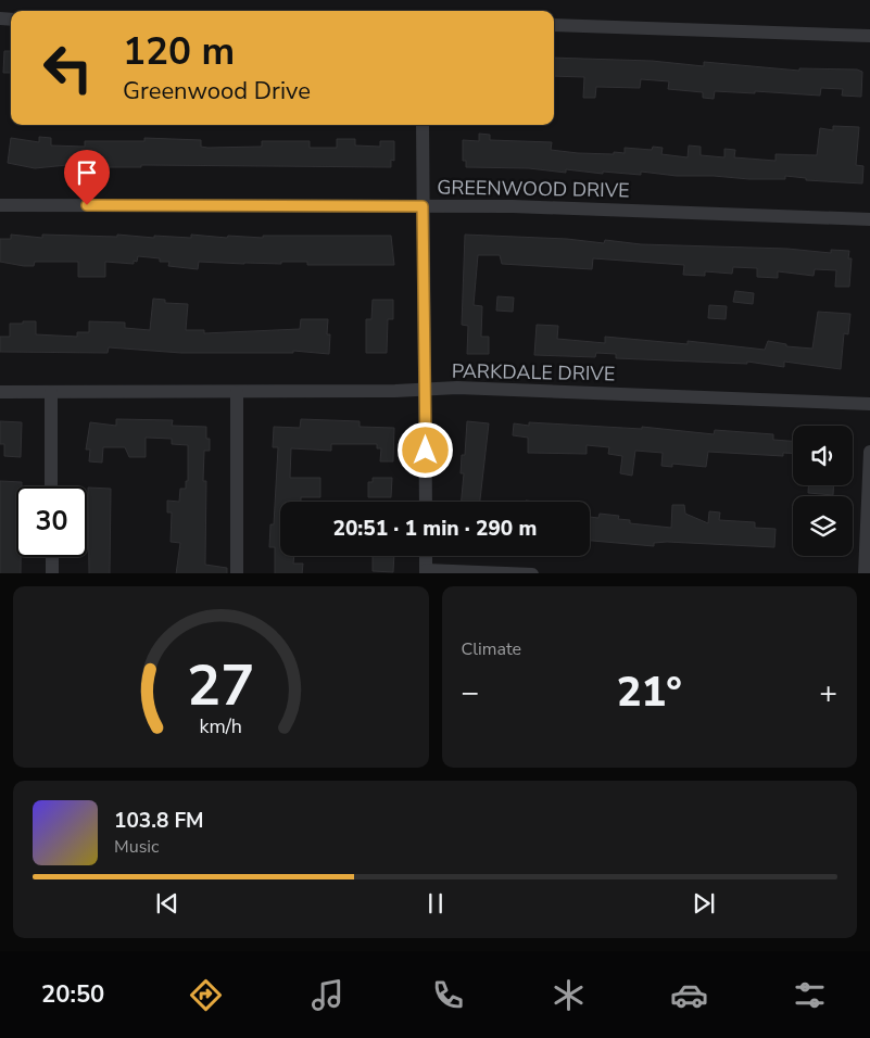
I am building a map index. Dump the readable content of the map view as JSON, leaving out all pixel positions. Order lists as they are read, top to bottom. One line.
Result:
{"streets":{"street":["GREENWOOD DRIVE","PARKDALE DRIVE"]},"page":{"turn":["120 m","Greenwood Drive"],"limit":"30","trip":"20:51 · 1 min · 290 m","tile":"Climate","heat":["−","21°","+"],"song":["103.8 FM","Music"],"tabs":"20:50","gauge":["27","km/h"]}}
